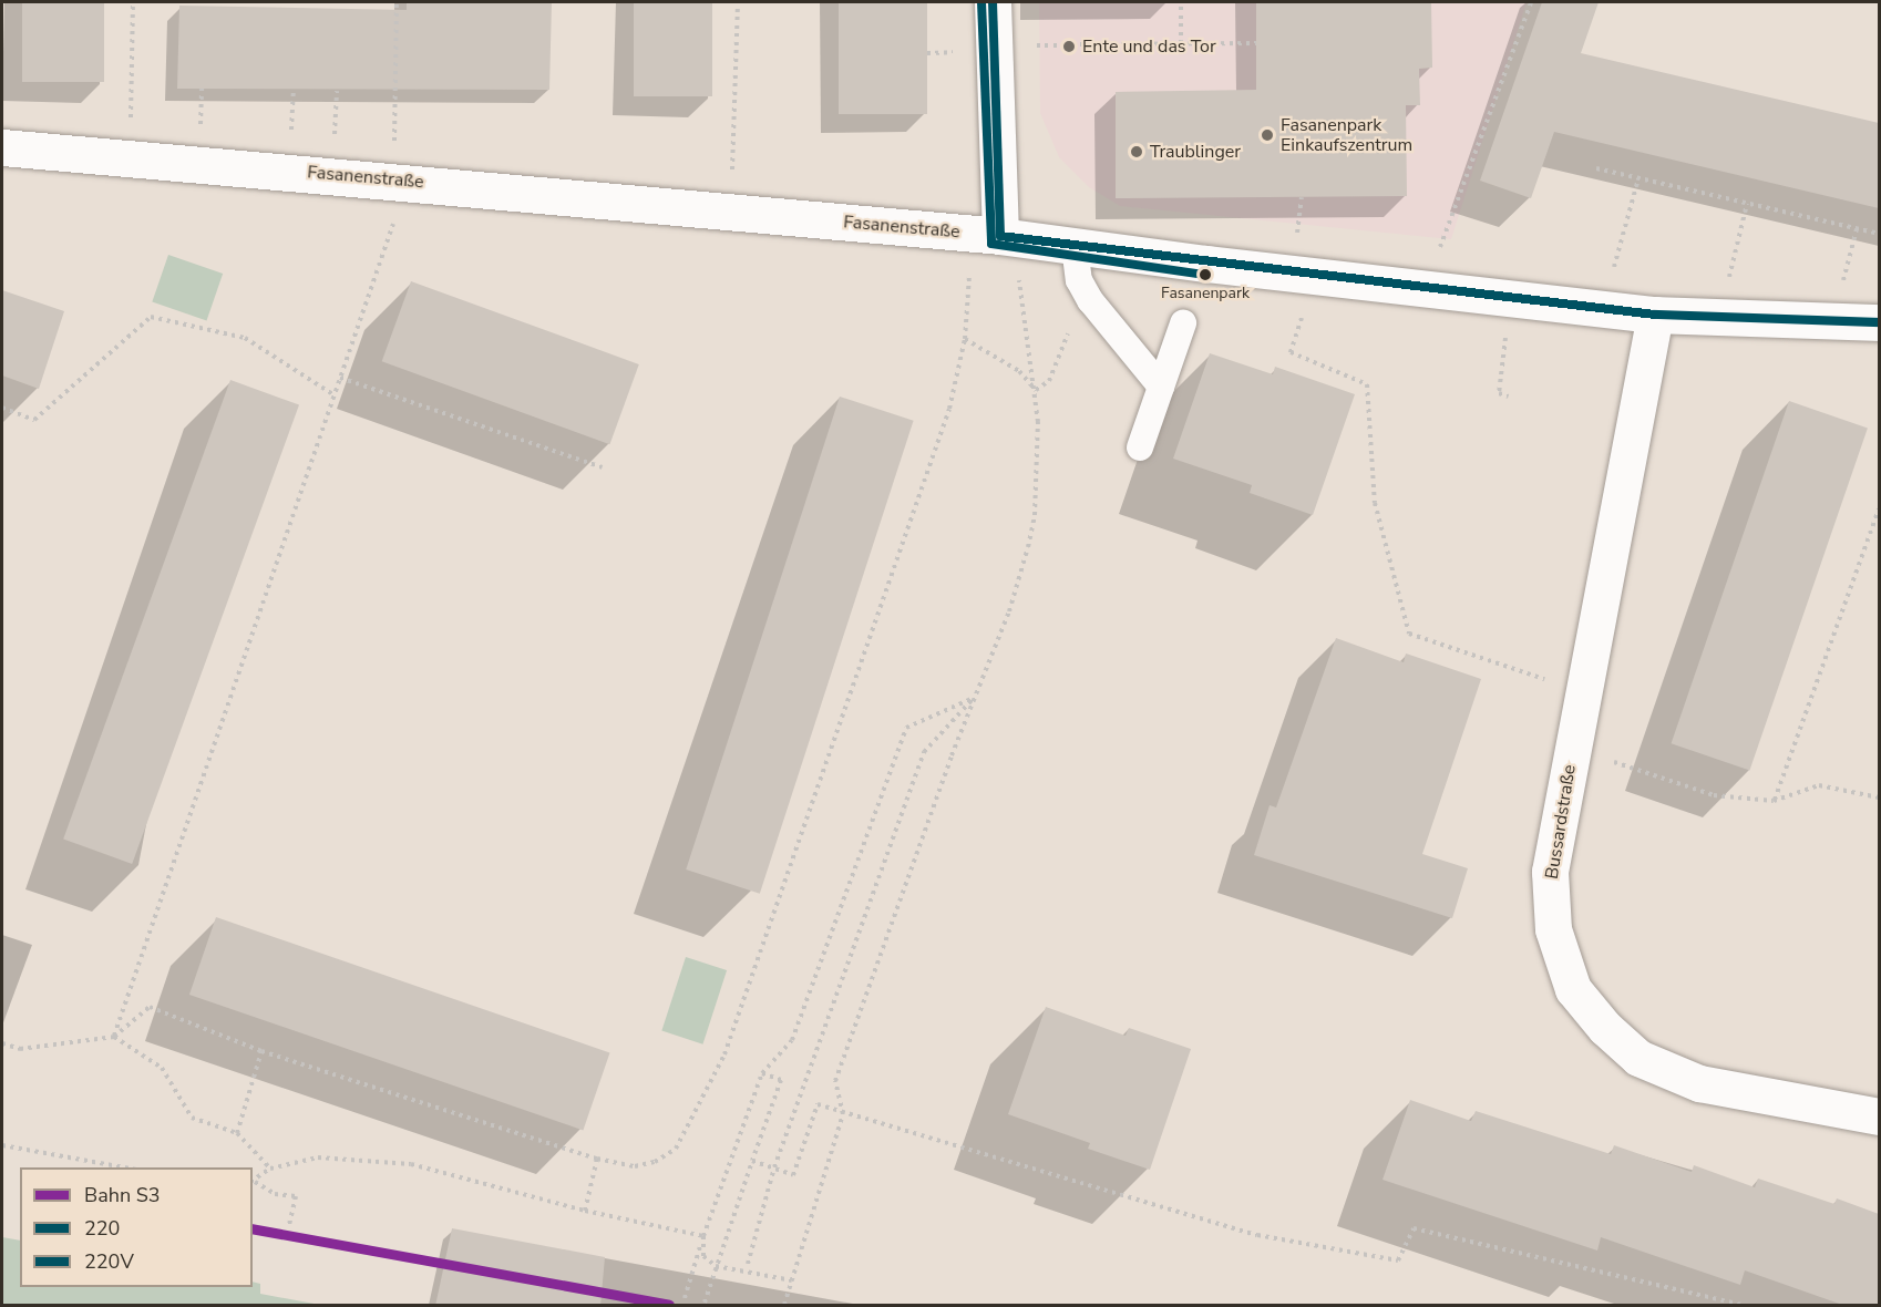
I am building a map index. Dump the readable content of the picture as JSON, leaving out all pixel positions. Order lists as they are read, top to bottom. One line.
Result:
{"streets":{"street":["Fasanenstraße","Bussardstraße"]},"crossings":[["Fasanenstraße","Bussardstraße"]],"places":["Ente und das Tor","Fasanenpark Einkaufszentrum","Traublinger","Fasanenpark"],"lines":["transit line 220","transit line 220V","rail line S3"],"legend":["Bahn S3","220","220V"]}
